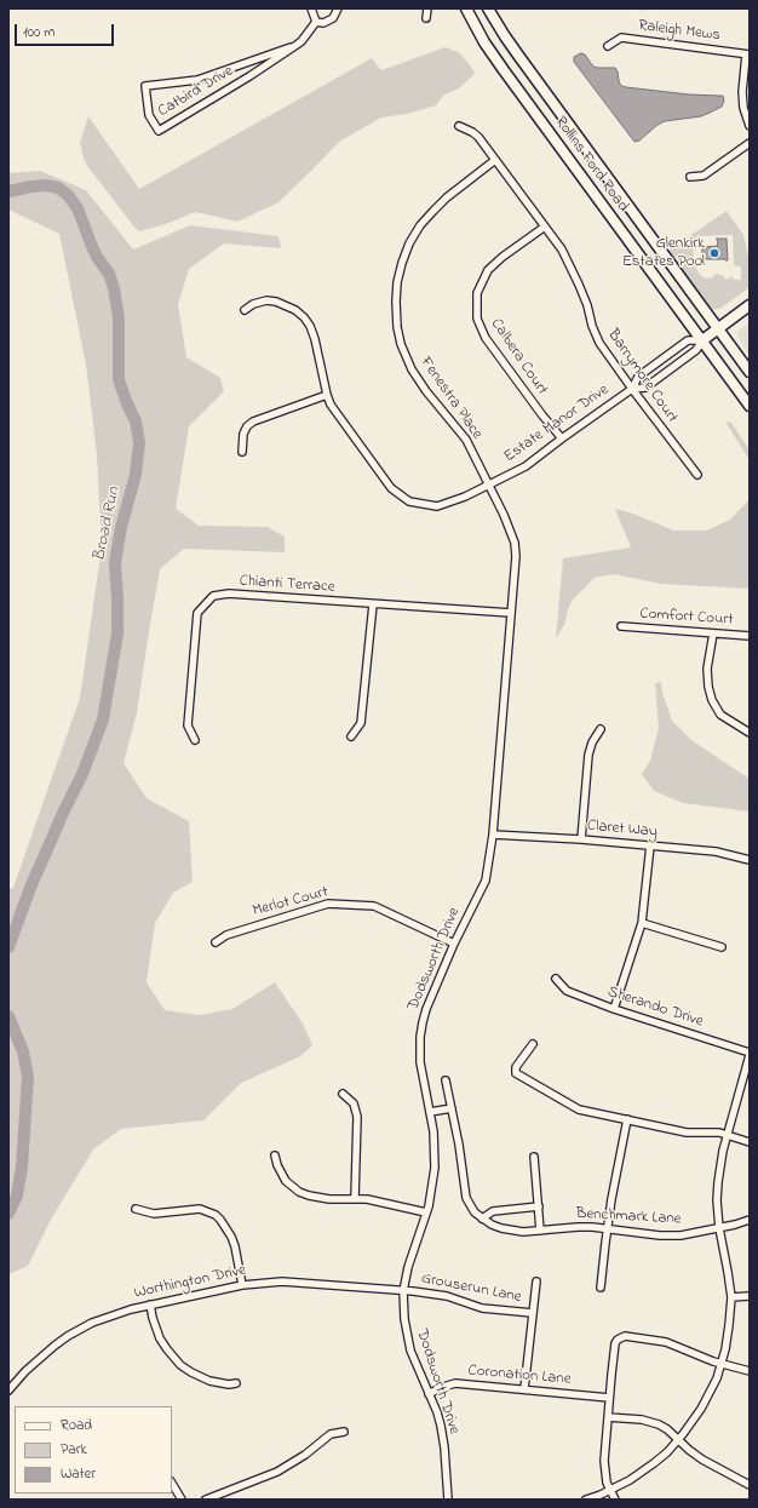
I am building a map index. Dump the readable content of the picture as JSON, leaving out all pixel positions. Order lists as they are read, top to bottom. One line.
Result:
{"streets":{"main road":["Rollins Ford Road","Estate Manor Drive"],"street":["Raleigh Mews","Catbird Drive","Calbera Court","Barrymore Court","Fenestra Place","Chianti Terrace","Comfort Court","Claret Way","Merlot Court","Dodsworth Drive","Sherando Drive","Benchmark Lane","Worthington Drive","Grouserun Lane","Coronation Lane"]},"crossings":[["Rollins Ford Road","Estate Manor Drive"],["Calbera Court","Barrymore Court"],["Calbera Court","Estate Manor Drive"],["Barrymore Court","Fenestra Place"],["Barrymore Court","Estate Manor Drive"],["Fenestra Place","Estate Manor Drive"],["Fenestra Place","Dodsworth Drive"],["Estate Manor Drive","Dodsworth Drive"],["Chianti Terrace","Dodsworth Drive"],["Claret Way","Dodsworth Drive"],["Merlot Court","Dodsworth Drive"],["Dodsworth Drive","Worthington Drive"],["Dodsworth Drive","Grouserun Lane"],["Dodsworth Drive","Coronation Lane"],["Worthington Drive","Grouserun Lane"],["Grouserun Lane","Coronation Lane"]],"water":["Broad Run"],"places":["Glenkirk Estates Pool"],"legend":["Road","Park","Water"],"scale_bar":"100 m"}
